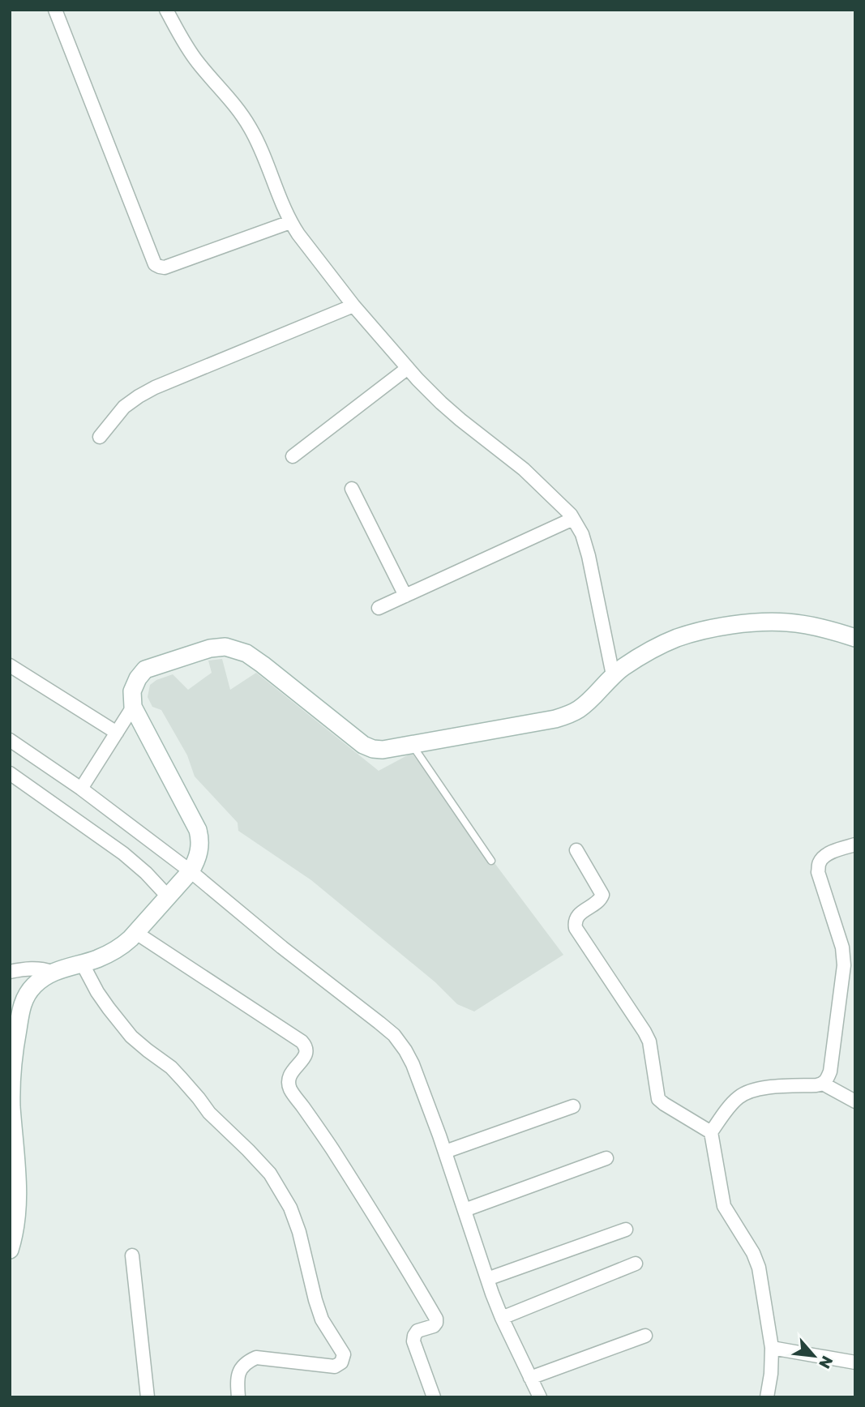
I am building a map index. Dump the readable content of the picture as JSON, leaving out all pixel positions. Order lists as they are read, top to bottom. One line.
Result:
{"north":"bottom right"}
